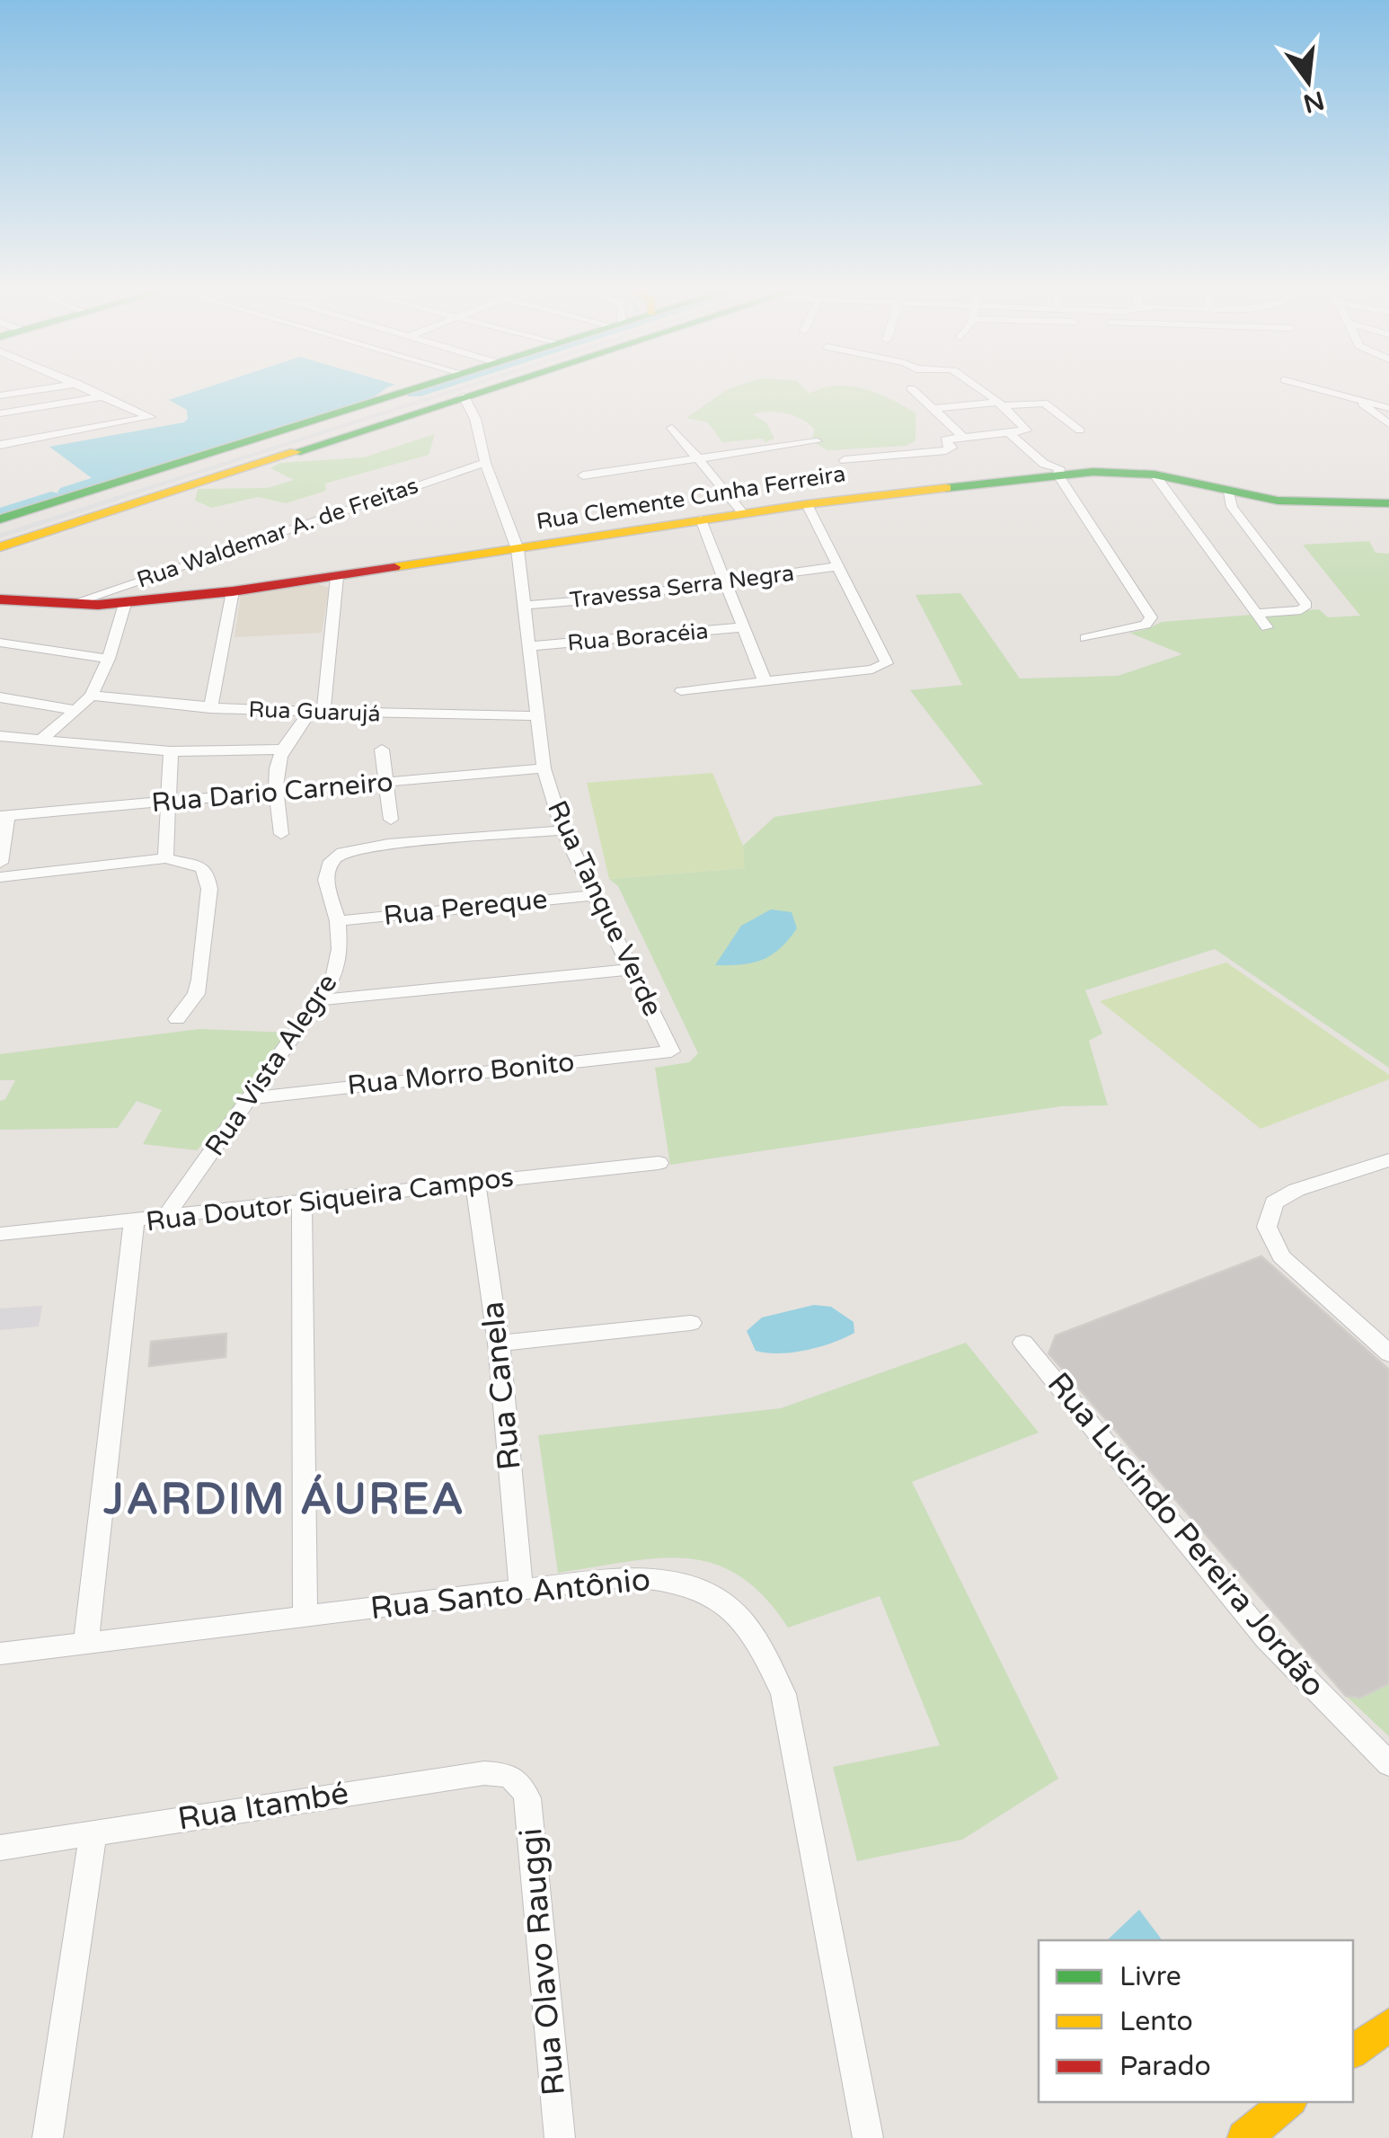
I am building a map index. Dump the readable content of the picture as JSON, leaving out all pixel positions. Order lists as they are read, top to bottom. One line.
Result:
{"streets":{"street":["Rua Clemente Cunha Ferreira","Rua Waldemar A. de Freitas","Travessa Serra Negra","Rua Boracéia","Rua Guarujá","Rua Dario Carneiro","Rua Pereque","Rua Tanque Verde","Rua Vista Alegre","Rua Morro Bonito","Rua Doutor Siqueira Campos","Rua Canela","Rua Lucindo Pereira Jordão","Rua Santo Antônio","Rua Itambé","Rua Olavo Rauggi"]},"crossings":[["Rua Clemente Cunha Ferreira","Rua Waldemar A. de Freitas"],["Rua Clemente Cunha Ferreira","Rua Tanque Verde"],["Rua Waldemar A. de Freitas","Rua Tanque Verde"],["Travessa Serra Negra","Rua Tanque Verde"],["Rua Boracéia","Rua Tanque Verde"],["Rua Guarujá","Rua Tanque Verde"],["Rua Dario Carneiro","Rua Tanque Verde"],["Rua Pereque","Rua Tanque Verde"],["Rua Pereque","Rua Vista Alegre"],["Rua Tanque Verde","Rua Vista Alegre"],["Rua Tanque Verde","Rua Morro Bonito"],["Rua Vista Alegre","Rua Morro Bonito"],["Rua Vista Alegre","Rua Doutor Siqueira Campos"],["Rua Doutor Siqueira Campos","Rua Canela"],["Rua Canela","Rua Santo Antônio"],["Rua Itambé","Rua Olavo Rauggi"]],"districts":["JARDIM ÁUREA"],"legend":["Livre","Lento","Parado"],"north":"bottom"}
